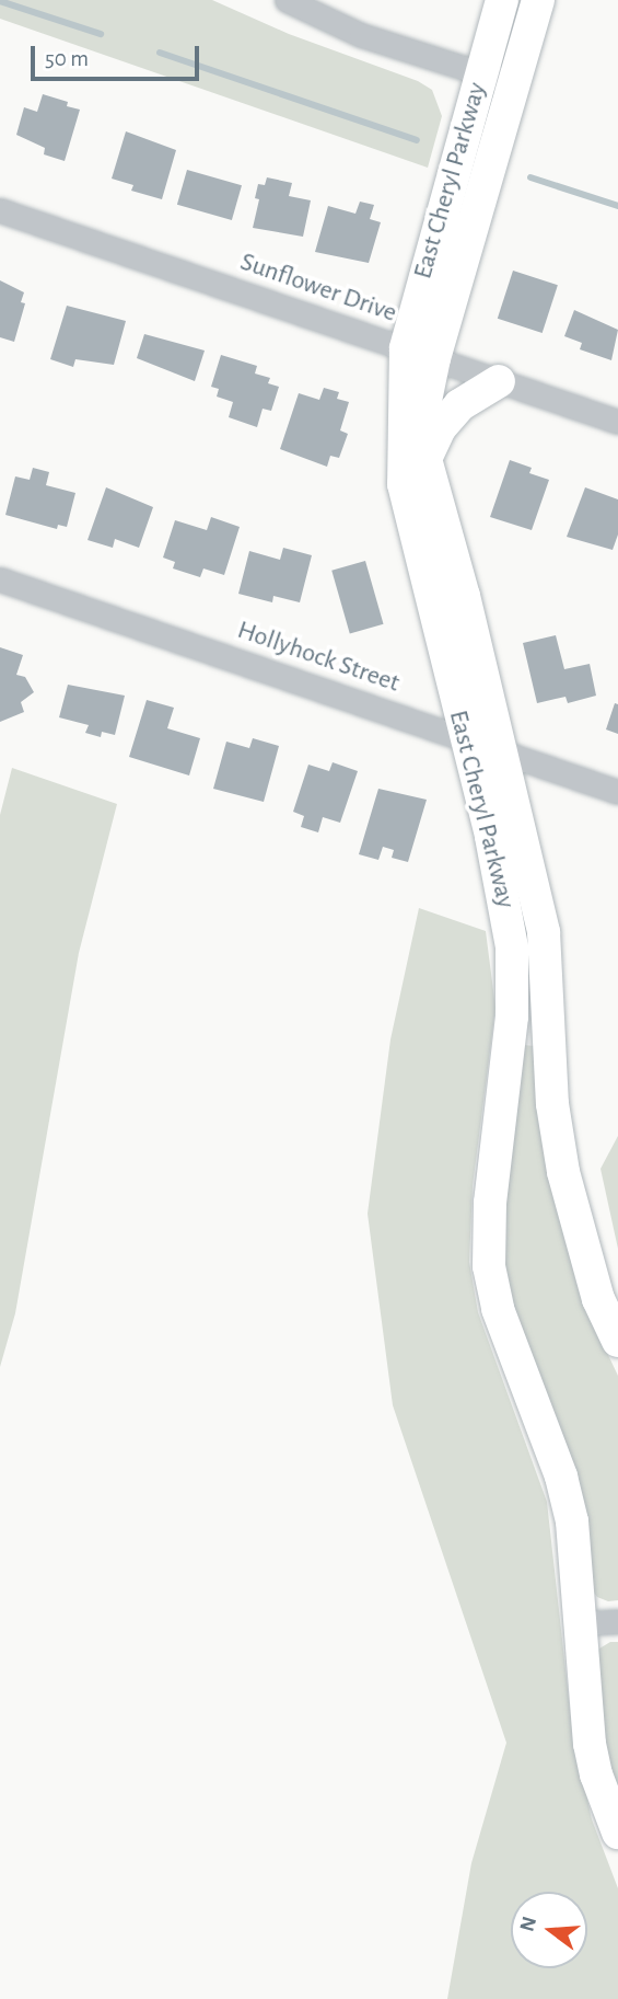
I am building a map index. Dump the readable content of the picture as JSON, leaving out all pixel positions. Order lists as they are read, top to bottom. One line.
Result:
{"streets":{"street":["East Cheryl Parkway","Sunflower Drive","Hollyhock Street"]},"crossings":[["East Cheryl Parkway","Sunflower Drive"],["East Cheryl Parkway","Hollyhock Street"]],"scale_bar":"50 m","north":"left"}
